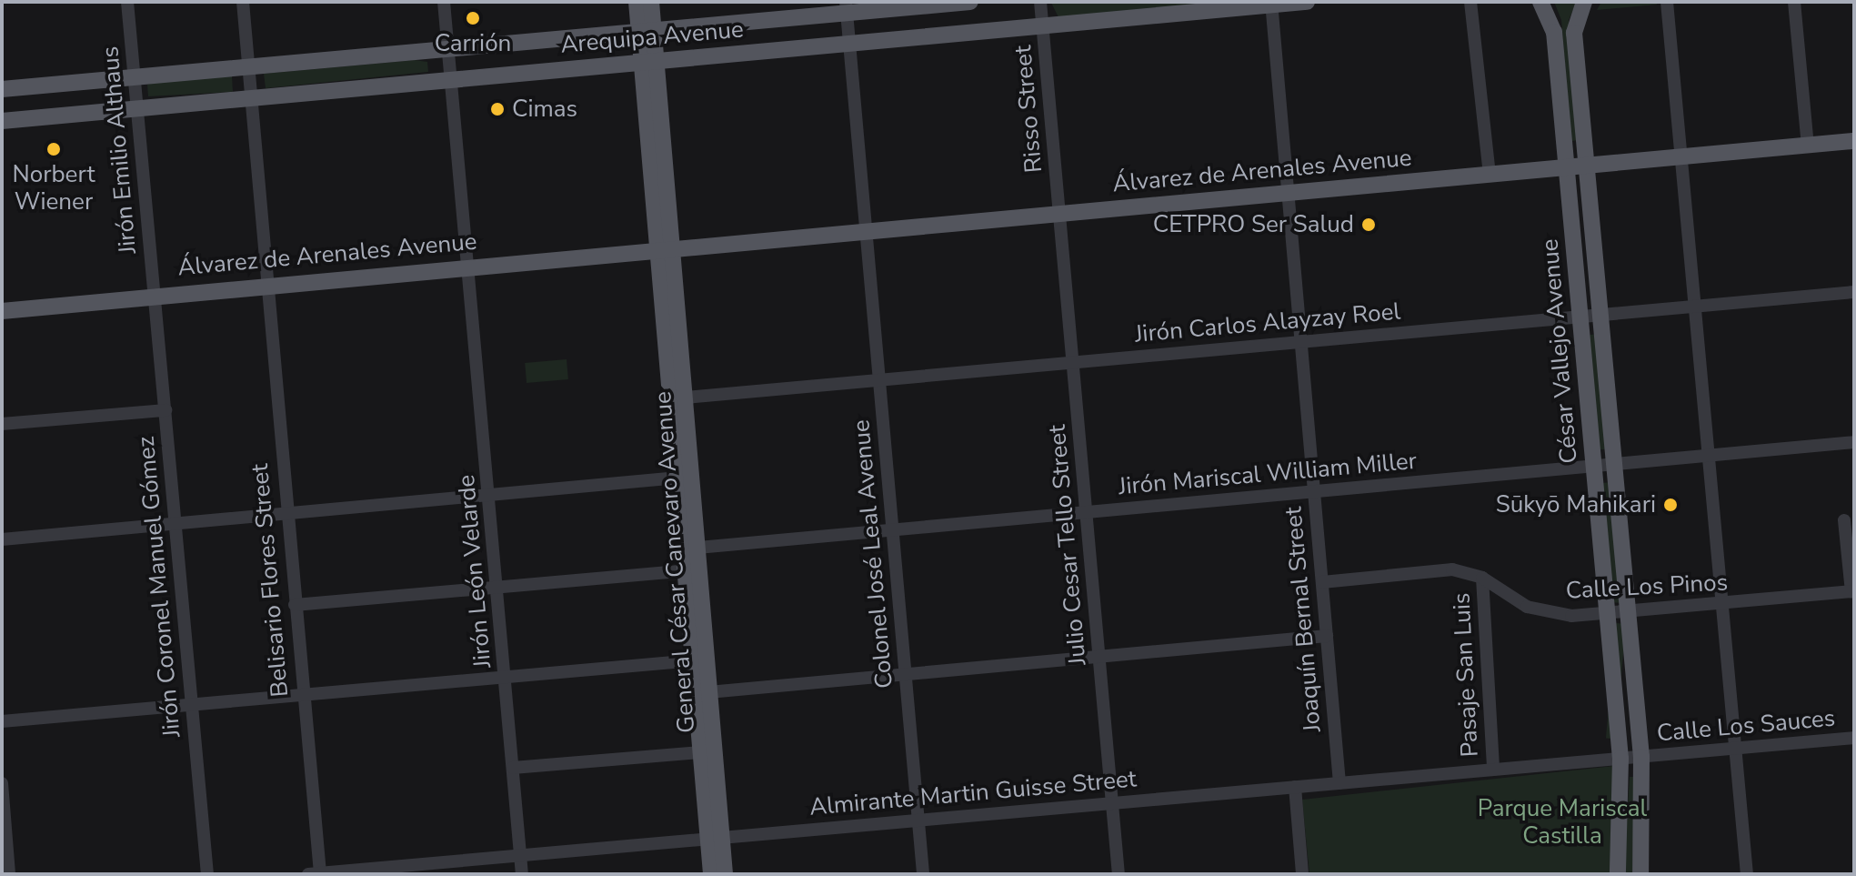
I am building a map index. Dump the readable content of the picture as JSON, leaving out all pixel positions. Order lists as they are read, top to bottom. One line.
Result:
{"streets":{"main road":["Arequipa Avenue","Álvarez de Arenales Avenue","César Vallejo Avenue","General César Canevaro Avenue"],"street":["Risso Street","Jirón Emilio Althaus","Jirón Carlos Alayzay Roel","Jirón Mariscal William Miller","Julio Cesar Tello Street","Colonel José Leal Avenue","Jirón León Velarde","Belisario Flores Street","Jirón Coronel Manuel Gómez","Calle Los Pinos","Joaquín Bernal Street","Pasaje San Luis","Calle Los Sauces","Almirante Martin Guisse Street"]},"crossings":[["Arequipa Avenue","Risso Street"],["Arequipa Avenue","Jirón Emilio Althaus"],["Arequipa Avenue","Colonel José Leal Avenue"],["Arequipa Avenue","Jirón León Velarde"],["Arequipa Avenue","Belisario Flores Street"],["Arequipa Avenue","Joaquín Bernal Street"],["Risso Street","Álvarez de Arenales Avenue"],["Risso Street","Julio Cesar Tello Street"],["Jirón Emilio Althaus","Álvarez de Arenales Avenue"],["Jirón Emilio Althaus","Jirón Coronel Manuel Gómez"],["Álvarez de Arenales Avenue","César Vallejo Avenue"],["Álvarez de Arenales Avenue","Julio Cesar Tello Street"],["Álvarez de Arenales Avenue","Colonel José Leal Avenue"],["Álvarez de Arenales Avenue","General César Canevaro Avenue"],["Álvarez de Arenales Avenue","Jirón León Velarde"],["Álvarez de Arenales Avenue","Belisario Flores Street"],["Álvarez de Arenales Avenue","Jirón Coronel Manuel Gómez"],["Álvarez de Arenales Avenue","Joaquín Bernal Street"],["Jirón Carlos Alayzay Roel","César Vallejo Avenue"],["Jirón Carlos Alayzay Roel","Julio Cesar Tello Street"],["Jirón Carlos Alayzay Roel","Colonel José Leal Avenue"],["Jirón Carlos Alayzay Roel","General César Canevaro Avenue"],["Jirón Carlos Alayzay Roel","Joaquín Bernal Street"],["César Vallejo Avenue","Jirón Mariscal William Miller"],["César Vallejo Avenue","Calle Los Pinos"],["César Vallejo Avenue","Calle Los Sauces"],["César Vallejo Avenue","Almirante Martin Guisse Street"],["Jirón Mariscal William Miller","Julio Cesar Tello Street"],["Jirón Mariscal William Miller","Colonel José Leal Avenue"],["Jirón Mariscal William Miller","General César Canevaro Avenue"],["Jirón Mariscal William Miller","Joaquín Bernal Street"],["Julio Cesar Tello Street","Almirante Martin Guisse Street"],["Colonel José Leal Avenue","Almirante Martin Guisse Street"],["General César Canevaro Avenue","Almirante Martin Guisse Street"],["Jirón León Velarde","Almirante Martin Guisse Street"],["Belisario Flores Street","Almirante Martin Guisse Street"],["Calle Los Pinos","Joaquín Bernal Street"],["Calle Los Pinos","Pasaje San Luis"],["Joaquín Bernal Street","Almirante Martin Guisse Street"],["Pasaje San Luis","Almirante Martin Guisse Street"],["Calle Los Sauces","Almirante Martin Guisse Street"]],"parks":["Parque Mariscal Castilla"],"places":["Carrión","Cimas","Norbert Wiener","CETPRO Ser Salud","Sūkyō Mahikari"]}
